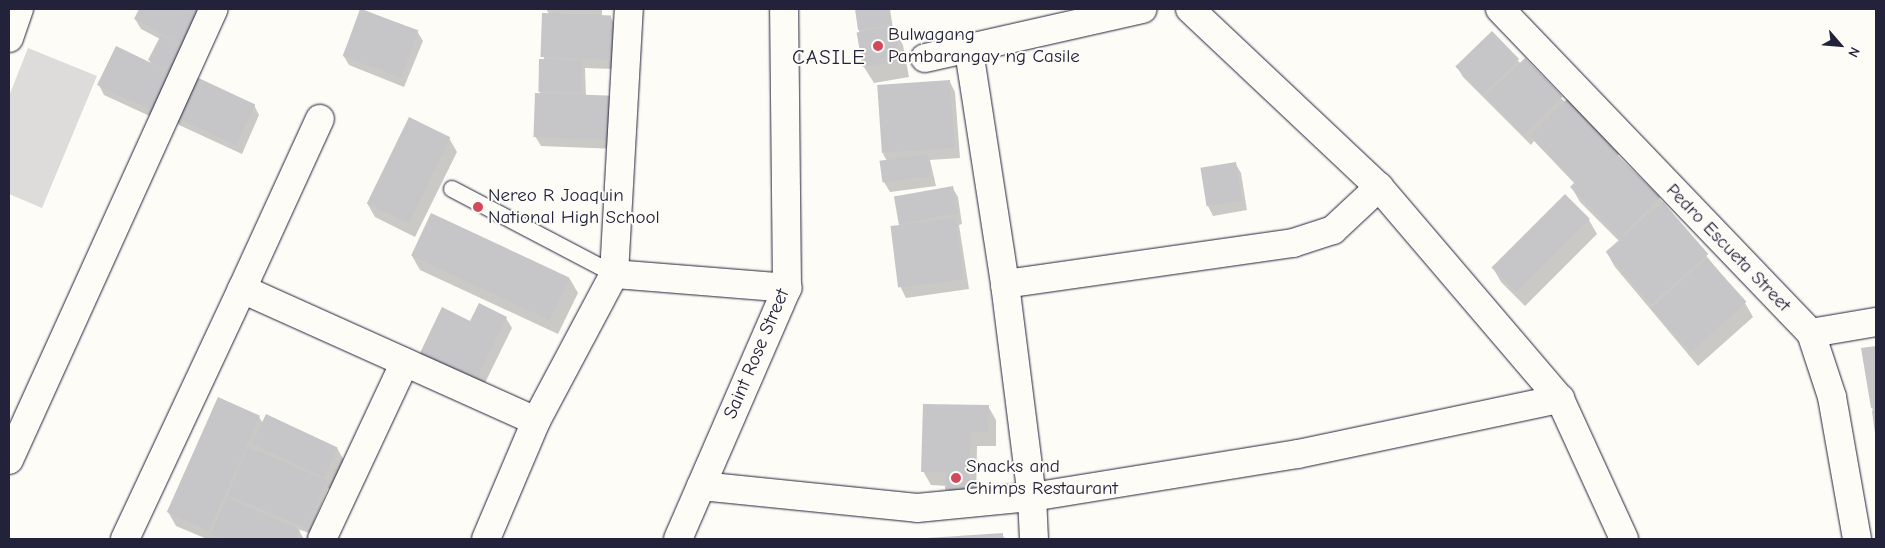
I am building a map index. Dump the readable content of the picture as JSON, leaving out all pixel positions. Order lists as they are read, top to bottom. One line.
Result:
{"streets":{"street":["Pedro Escueta Street","Saint Rose Street"]},"districts":["CASILE"],"places":["Bulwagang Pambarangay ng Casile","Nereo R Joaquin National High School","Snacks and Chimps Restaurant"],"north":"bottom right"}
